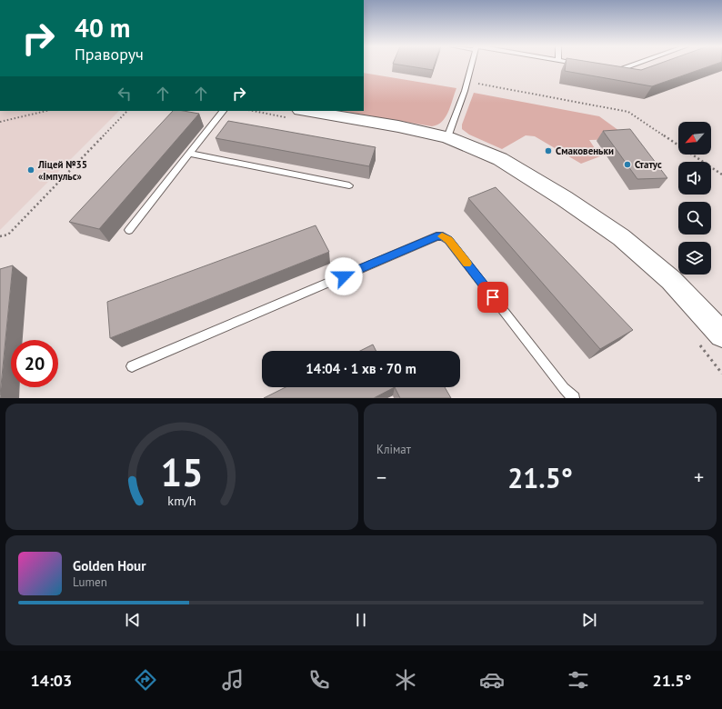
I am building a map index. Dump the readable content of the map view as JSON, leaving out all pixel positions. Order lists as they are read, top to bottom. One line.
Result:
{"places":["Смаковеньки","Статус","Ліцей №35 «Імпульс»"],"north":"bottom left","page":{"turn":["40 m","Праворуч"],"limit":"20","trip":"14:04 · 1 хв · 70 m","tile":"Клімат","heat":["−","21.5°","+"],"song":["Golden Hour","Lumen"],"tabs":["14:03","21.5°"],"gauge":["15","km/h"]}}
